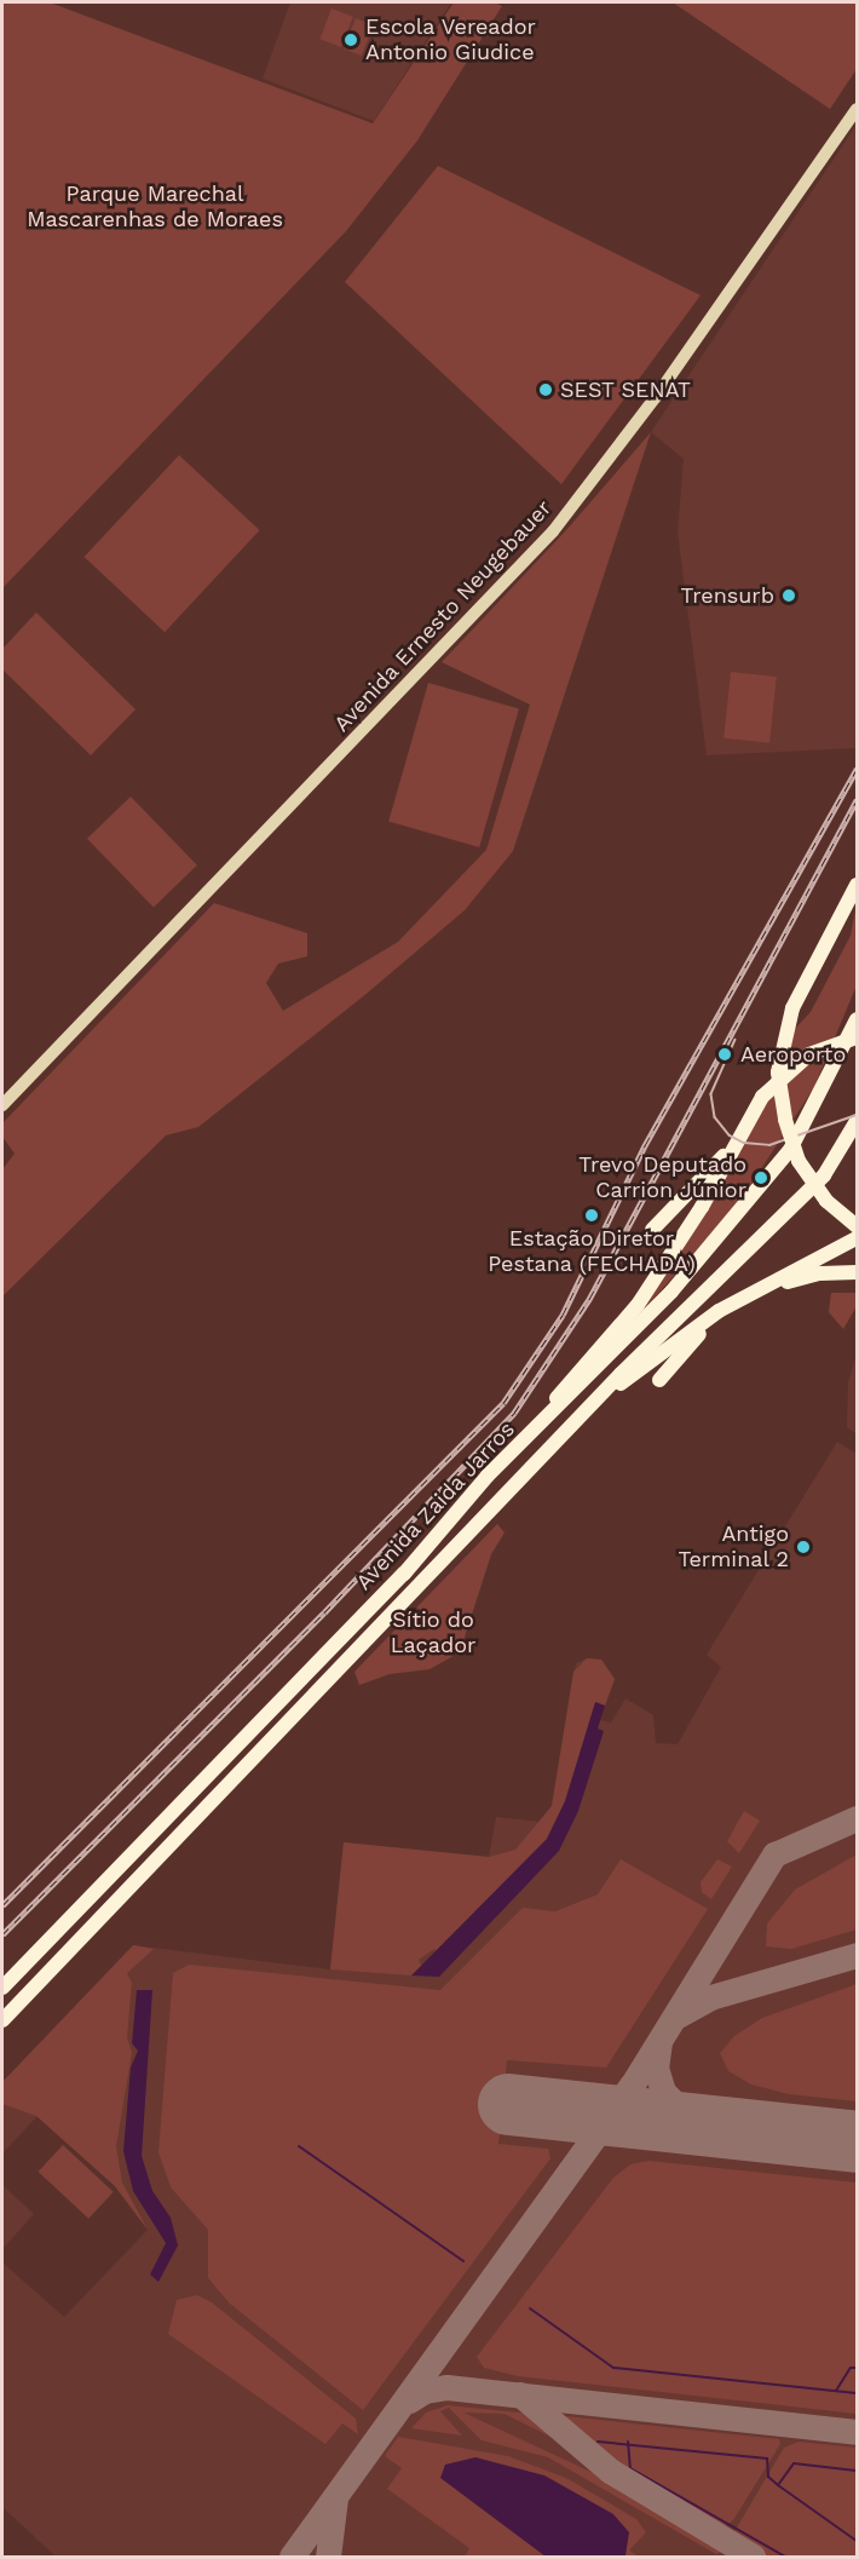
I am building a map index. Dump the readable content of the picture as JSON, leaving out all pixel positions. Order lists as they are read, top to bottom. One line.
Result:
{"streets":{"highway":["Avenida Zaida Jarros"],"main road":["Avenida Ernesto Neugebauer"]},"parks":["Parque Marechal Mascarenhas de Moraes","Sítio do Laçador"],"places":["Escola Vereador Antonio Giudice","SEST SENAT","Trensurb","Aeroporto","Trevo Deputado Carrion Júnior","Estação Diretor Pestana (FECHADA)","Antigo Terminal 2"]}
